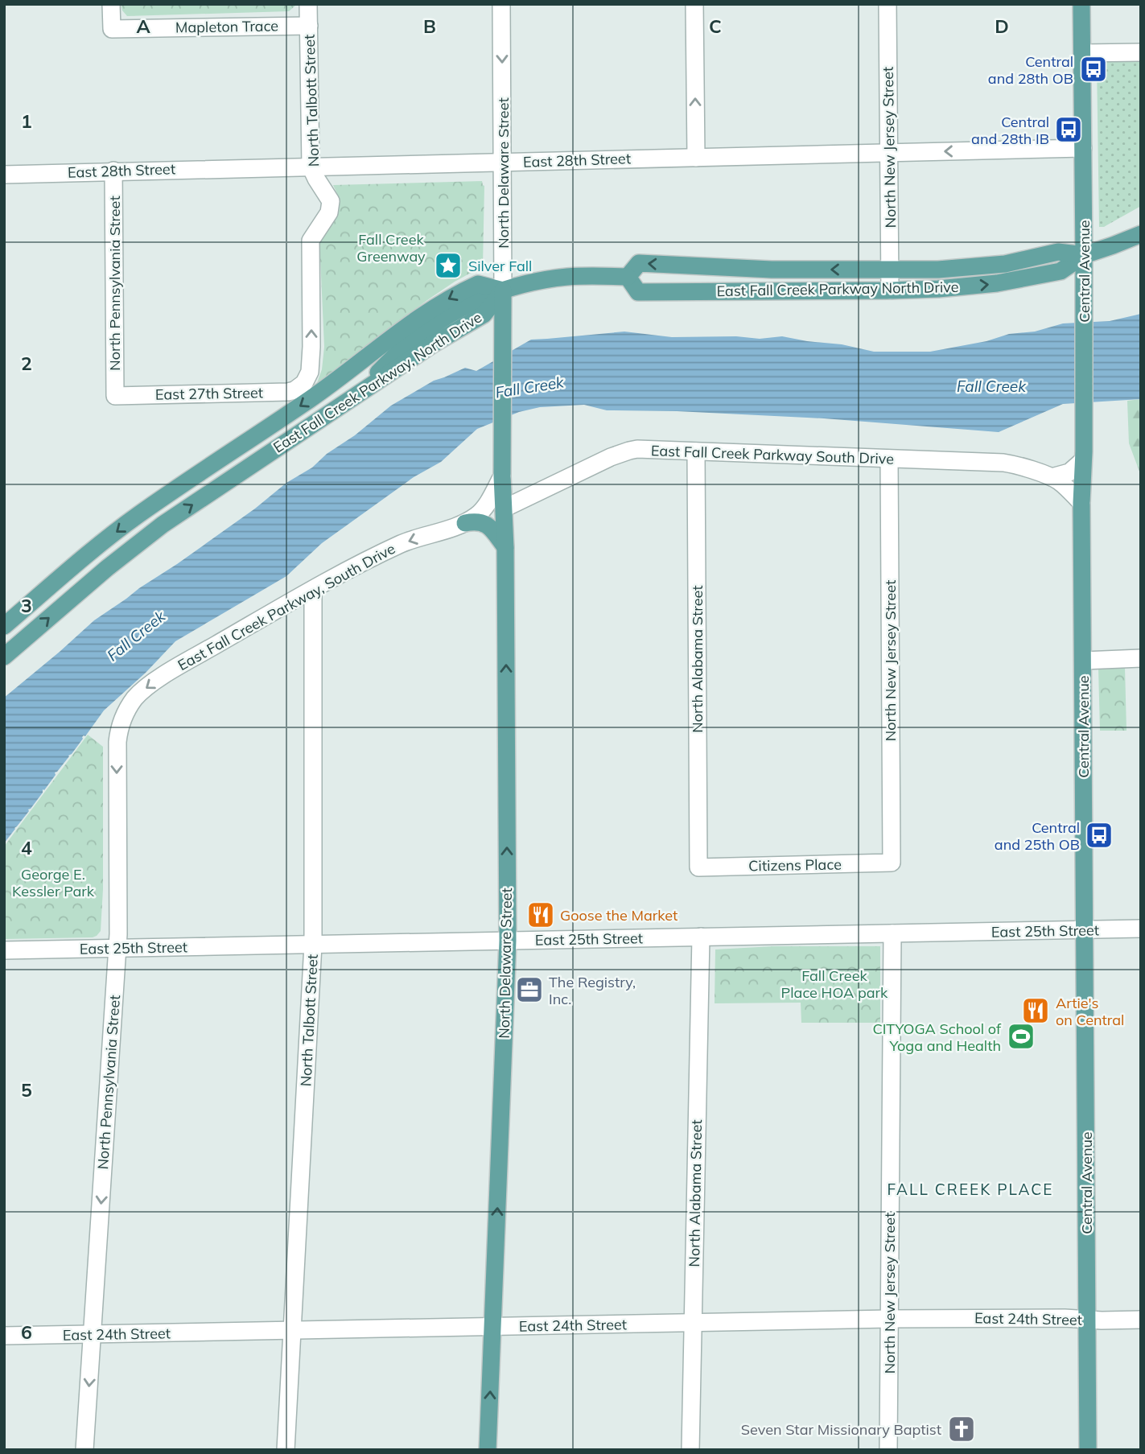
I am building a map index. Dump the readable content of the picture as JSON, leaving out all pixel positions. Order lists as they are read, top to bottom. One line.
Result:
{"streets":{"main road":["North Delaware Street","Central Avenue","East Fall Creek Parkway North Drive","East Fall Creek Parkway, North Drive"],"street":["Mapleton Trace","North Talbott Street","North New Jersey Street","East 28th Street","North Pennsylvania Street","East 27th Street","East Fall Creek Parkway South Drive","East Fall Creek Parkway, South Drive","North Alabama Street","Citizens Place","East 25th Street","East 24th Street"]},"crossings":[["Mapleton Trace","North Talbott Street"],["North Talbott Street","East 28th Street"],["North Talbott Street","East 27th Street"],["North Talbott Street","East Fall Creek Parkway, South Drive"],["North Talbott Street","East 25th Street"],["North Talbott Street","East 24th Street"],["North New Jersey Street","East 28th Street"],["North New Jersey Street","East Fall Creek Parkway North Drive"],["North New Jersey Street","East Fall Creek Parkway South Drive"],["North New Jersey Street","Citizens Place"],["North New Jersey Street","East 25th Street"],["North New Jersey Street","East 24th Street"],["East 28th Street","North Delaware Street"],["East 28th Street","Central Avenue"],["East 28th Street","North Pennsylvania Street"],["North Delaware Street","East Fall Creek Parkway, North Drive"],["North Delaware Street","East Fall Creek Parkway South Drive"],["North Delaware Street","East 25th Street"],["North Delaware Street","East 24th Street"],["Central Avenue","East Fall Creek Parkway North Drive"],["Central Avenue","East Fall Creek Parkway South Drive"],["Central Avenue","East 25th Street"],["Central Avenue","East 24th Street"],["North Pennsylvania Street","East 27th Street"],["North Pennsylvania Street","East Fall Creek Parkway, South Drive"],["North Pennsylvania Street","East 25th Street"],["North Pennsylvania Street","East 24th Street"],["East Fall Creek Parkway South Drive","North Alabama Street"],["North Alabama Street","Citizens Place"],["North Alabama Street","East 25th Street"],["North Alabama Street","East 24th Street"]],"one_way":["North Pennsylvania Street","East Fall Creek Parkway, South Drive"],"districts":["FALL CREEK PLACE"],"water":["Fall Creek"],"parks":["Fall Creek Greenway","George E. Kessler Park","Fall Creek Place HOA park"],"places":{"bus stop":["Central and 28th OB","Central and 28th IB","Central and 25th OB"],"place":["Silver Fall"],"restaurant":["Goose the Market","Artie's on Central"],"office":["The Registry, Inc."],"sports":["CITYOGA School of Yoga and Health"],"church":["Seven Star Missionary Baptist"]},"grid":{"columns":["A","B","C","D"],"rows":["1","2","3","4","5","6"]}}
